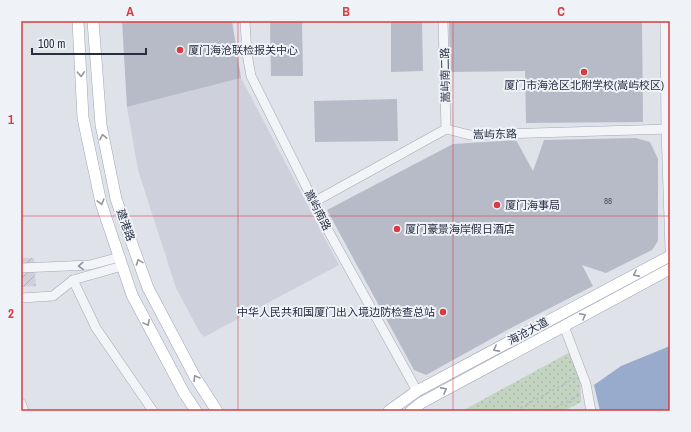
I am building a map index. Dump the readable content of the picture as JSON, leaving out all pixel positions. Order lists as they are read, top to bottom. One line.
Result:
{"streets":{"main road":["建港路","海沧大道"],"street":["嵩屿南二路","嵩屿东路","嵩屿南路"]},"crossings":[["嵩屿南二路","嵩屿东路"],["嵩屿南路","海沧大道"]],"places":["厦门海沧联检报关中心","厦门市海沧区北附学校(嵩屿校区)","厦门海事局","厦门豪景海岸假日酒店","中华人民共和国厦门出入境边防检查总站"],"house_numbers":["88"],"scale_bar":"100 m","grid":{"columns":["A","B","C"],"rows":["1","2"]}}
